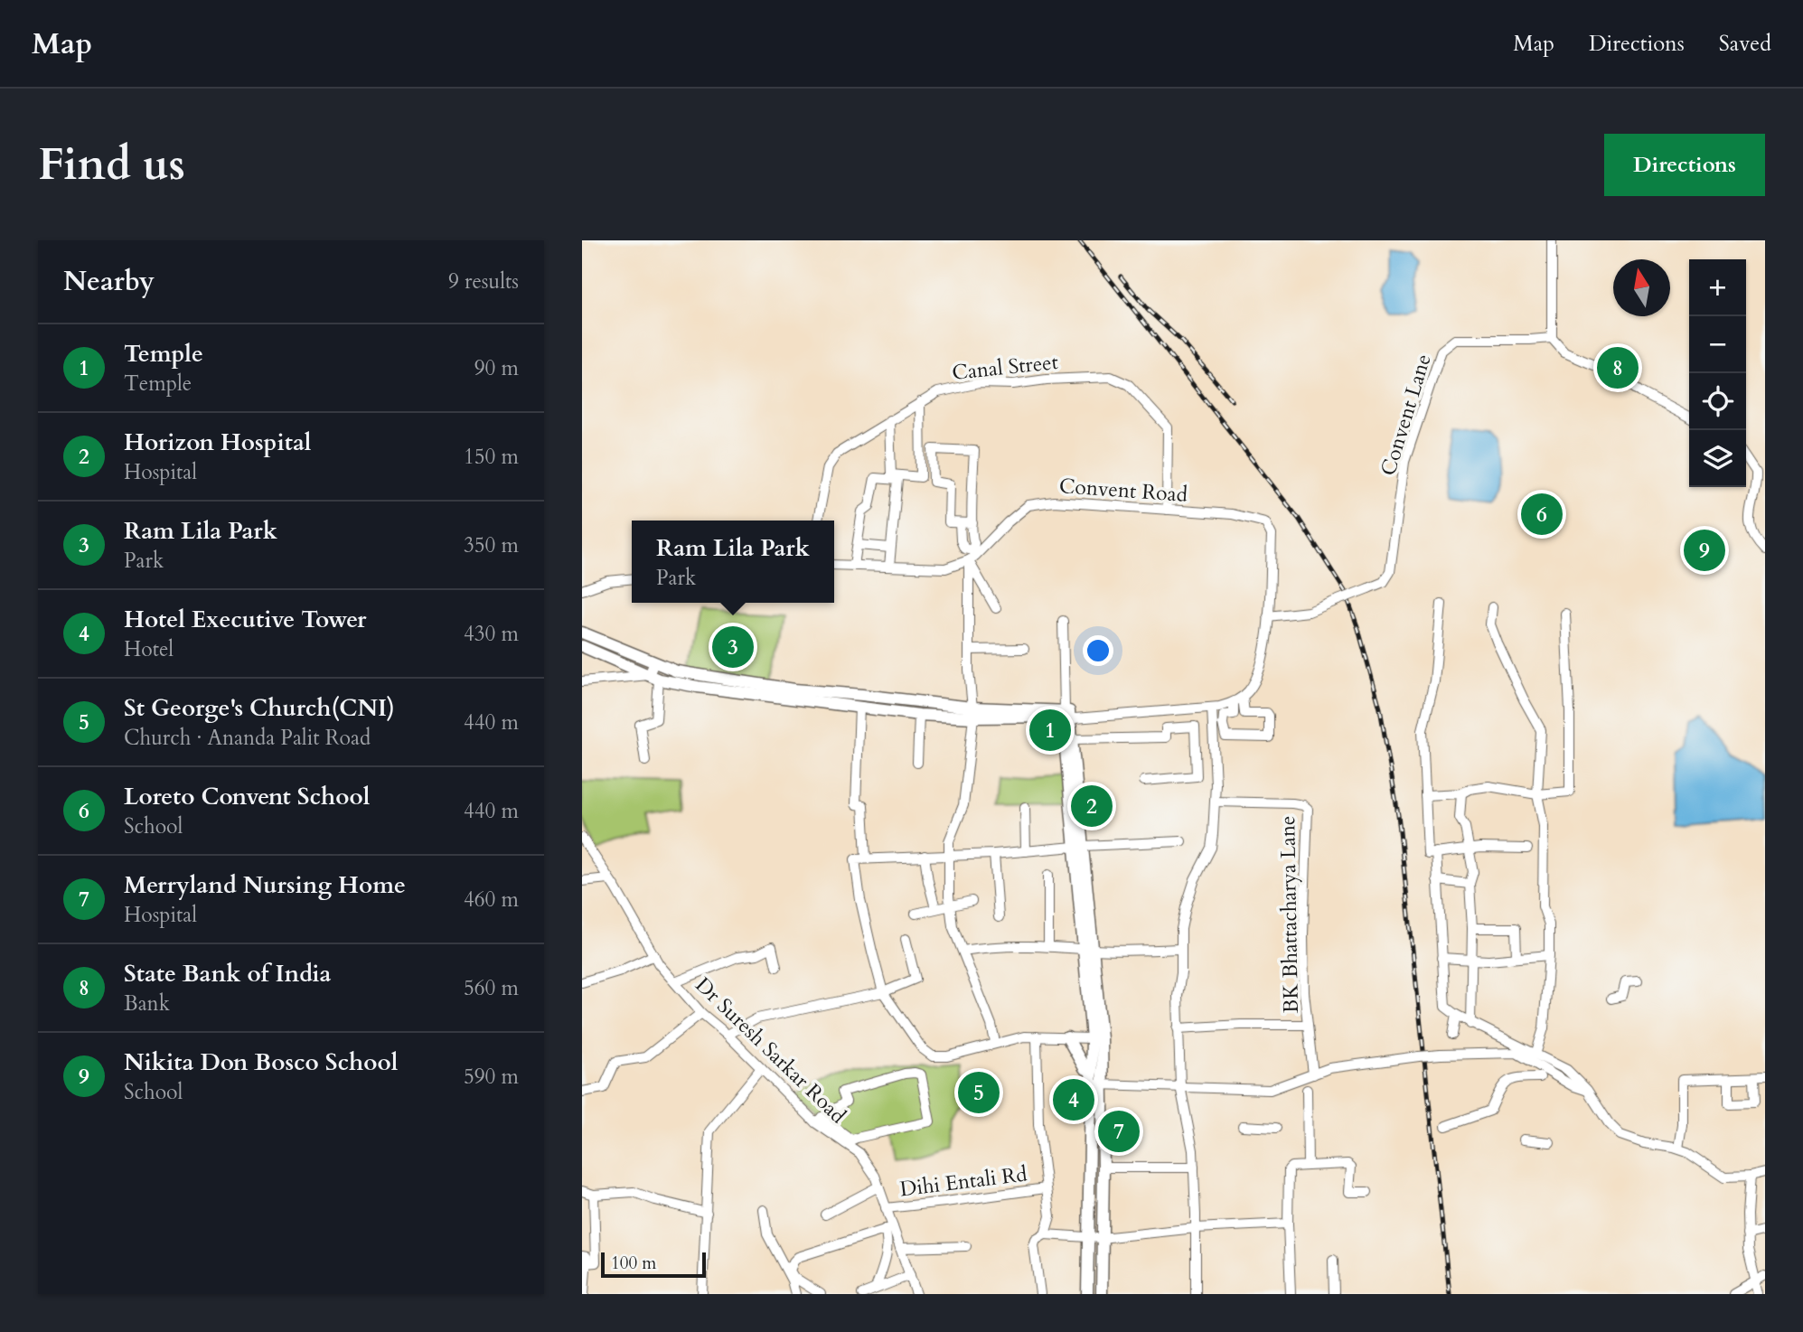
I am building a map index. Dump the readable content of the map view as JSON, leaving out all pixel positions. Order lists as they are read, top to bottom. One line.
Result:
{"streets":{"street":["Canal Street","Convent Lane","Convent Road","BK Bhattacharya Lane","Dr Suresh Sarkar Road","Dihi Entali Rd"]},"crossings":[["Canal Street","Convent Road"],["Convent Lane","Convent Road"],["Dr Suresh Sarkar Road","Dihi Entali Rd"]],"scale_bar":"100 m","north":"top","page":{"header":"Map","nav":["Map","Directions","Saved"],"buttons":"Directions","title":"Find us","heading":["Nearby","9 results"],"map_buttons":["+","−"],"list":[{"mark":"1","name":"Temple","note":"Temple","value":"90 m"},{"mark":"2","name":"Horizon Hospital","note":"Hospital","value":"150 m"},{"mark":"3","name":"Ram Lila Park","note":"Park","value":"350 m"},{"mark":"4","name":"Hotel Executive Tower","note":"Hotel","value":"430 m"},{"mark":"5","name":"St George's Church(CNI)","note":"Church · Ananda Palit Road","value":"440 m"},{"mark":"6","name":"Loreto Convent School","note":"School","value":"440 m"},{"mark":"7","name":"Merryland Nursing Home","note":"Hospital","value":"460 m"},{"mark":"8","name":"State Bank of India","note":"Bank","value":"560 m"},{"mark":"9","name":"Nikita Don Bosco School","note":"School","value":"590 m"}],"pins":["8","6","9","3","1","2","5","4","7"],"popup":["Ram Lila Park","Park"],"scale":"100 m"}}
